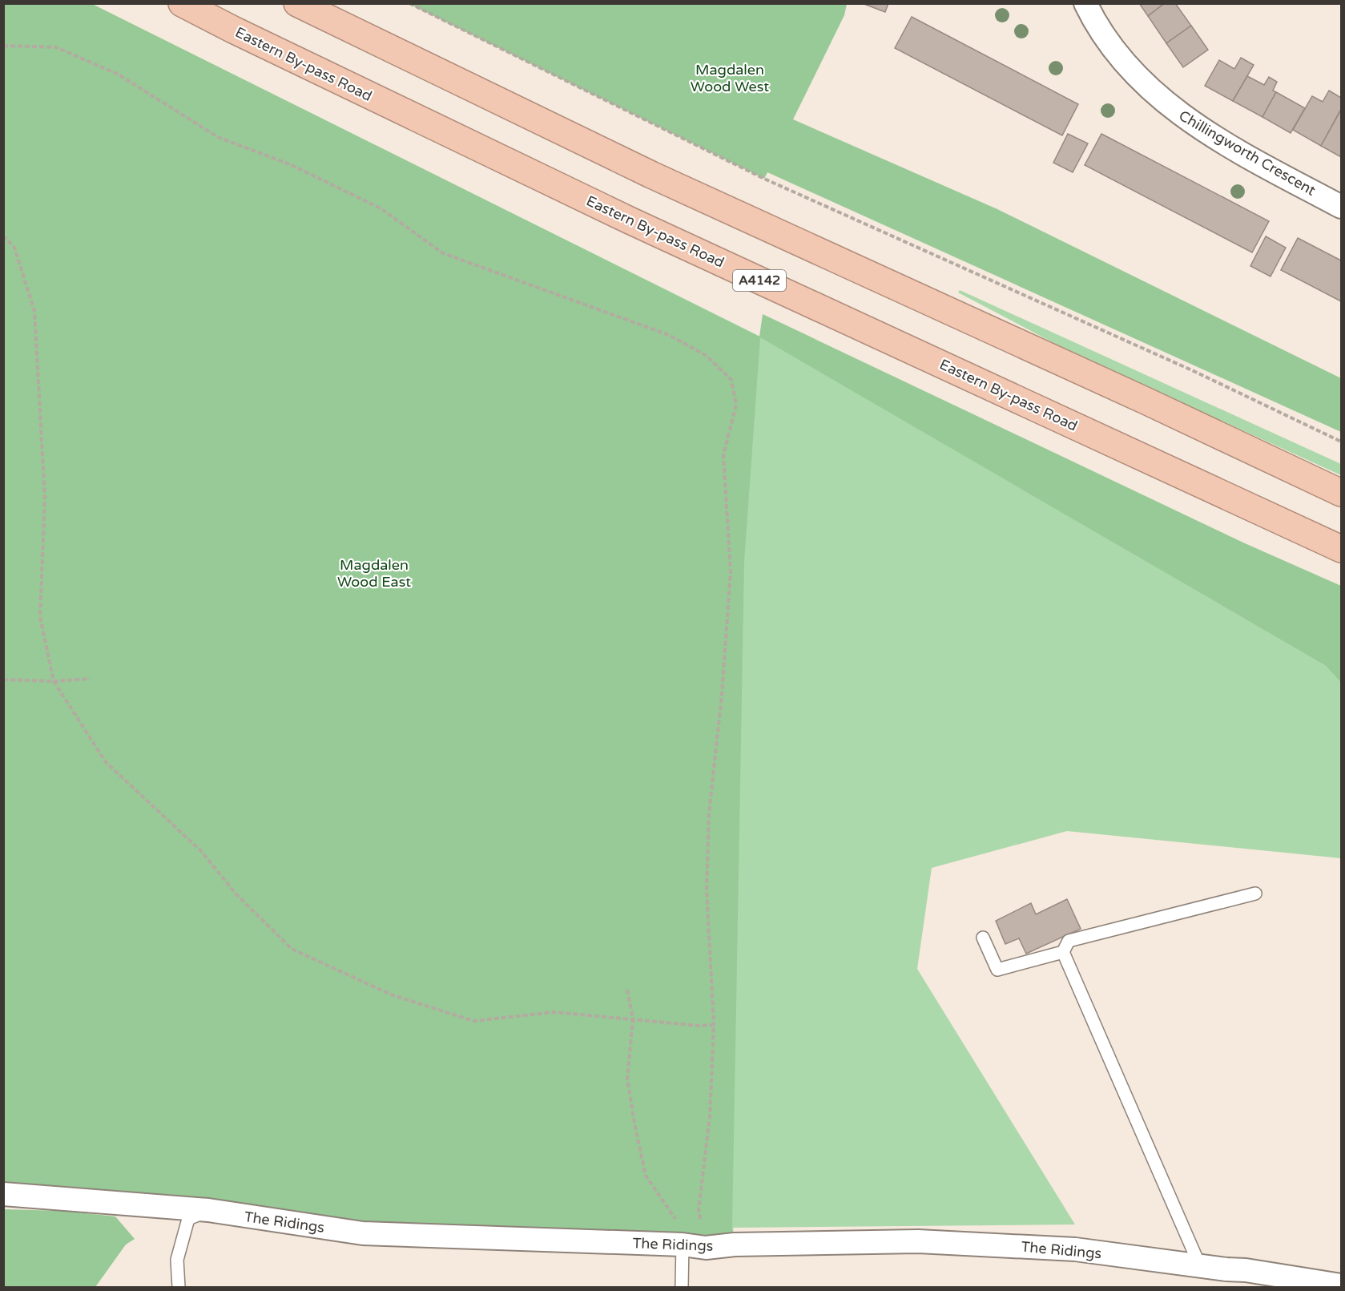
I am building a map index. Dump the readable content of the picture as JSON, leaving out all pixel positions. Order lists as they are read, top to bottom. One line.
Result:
{"streets":{"highway":["Eastern By-pass Road","A4142"],"street":["Chillingworth Crescent","The Ridings"]},"parks":["Magdalen Wood West","Magdalen Wood East"]}
